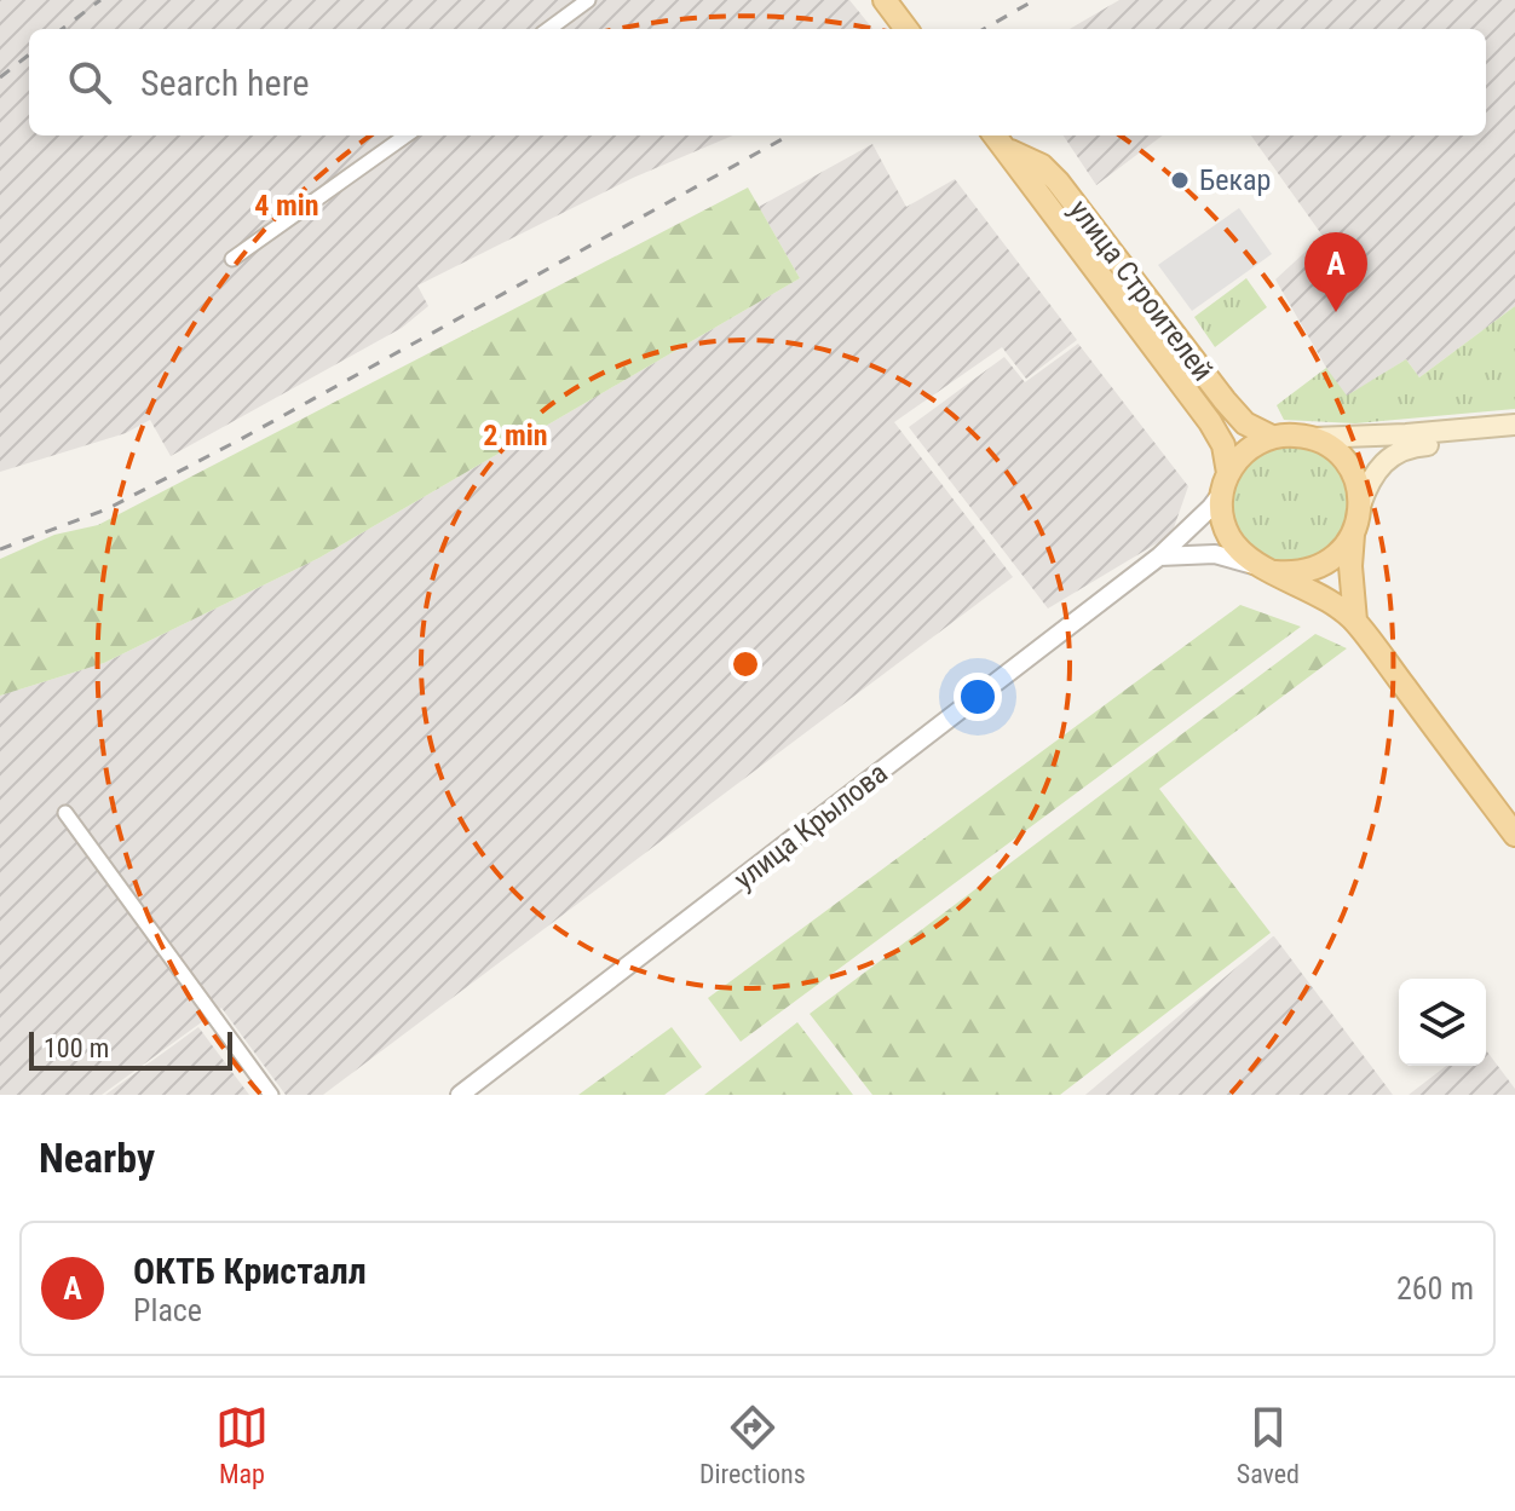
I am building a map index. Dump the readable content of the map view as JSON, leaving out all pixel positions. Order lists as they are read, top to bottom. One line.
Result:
{"streets":{"main road":["улица Строителей"],"street":["улица Крылова"]},"crossings":[["улица Строителей","улица Крылова"]],"places":["Бекар"],"scale_bar":"100 m","page":{"search":"Search here","pins":"A","scale":"100 m","heading":"Nearby","list":[{"mark":"A","name":"ОКТБ Кристалл","note":"Place","value":"260 m"}],"nav":["Map","Directions","Saved"]},"rings":["4 min","2 min"]}
